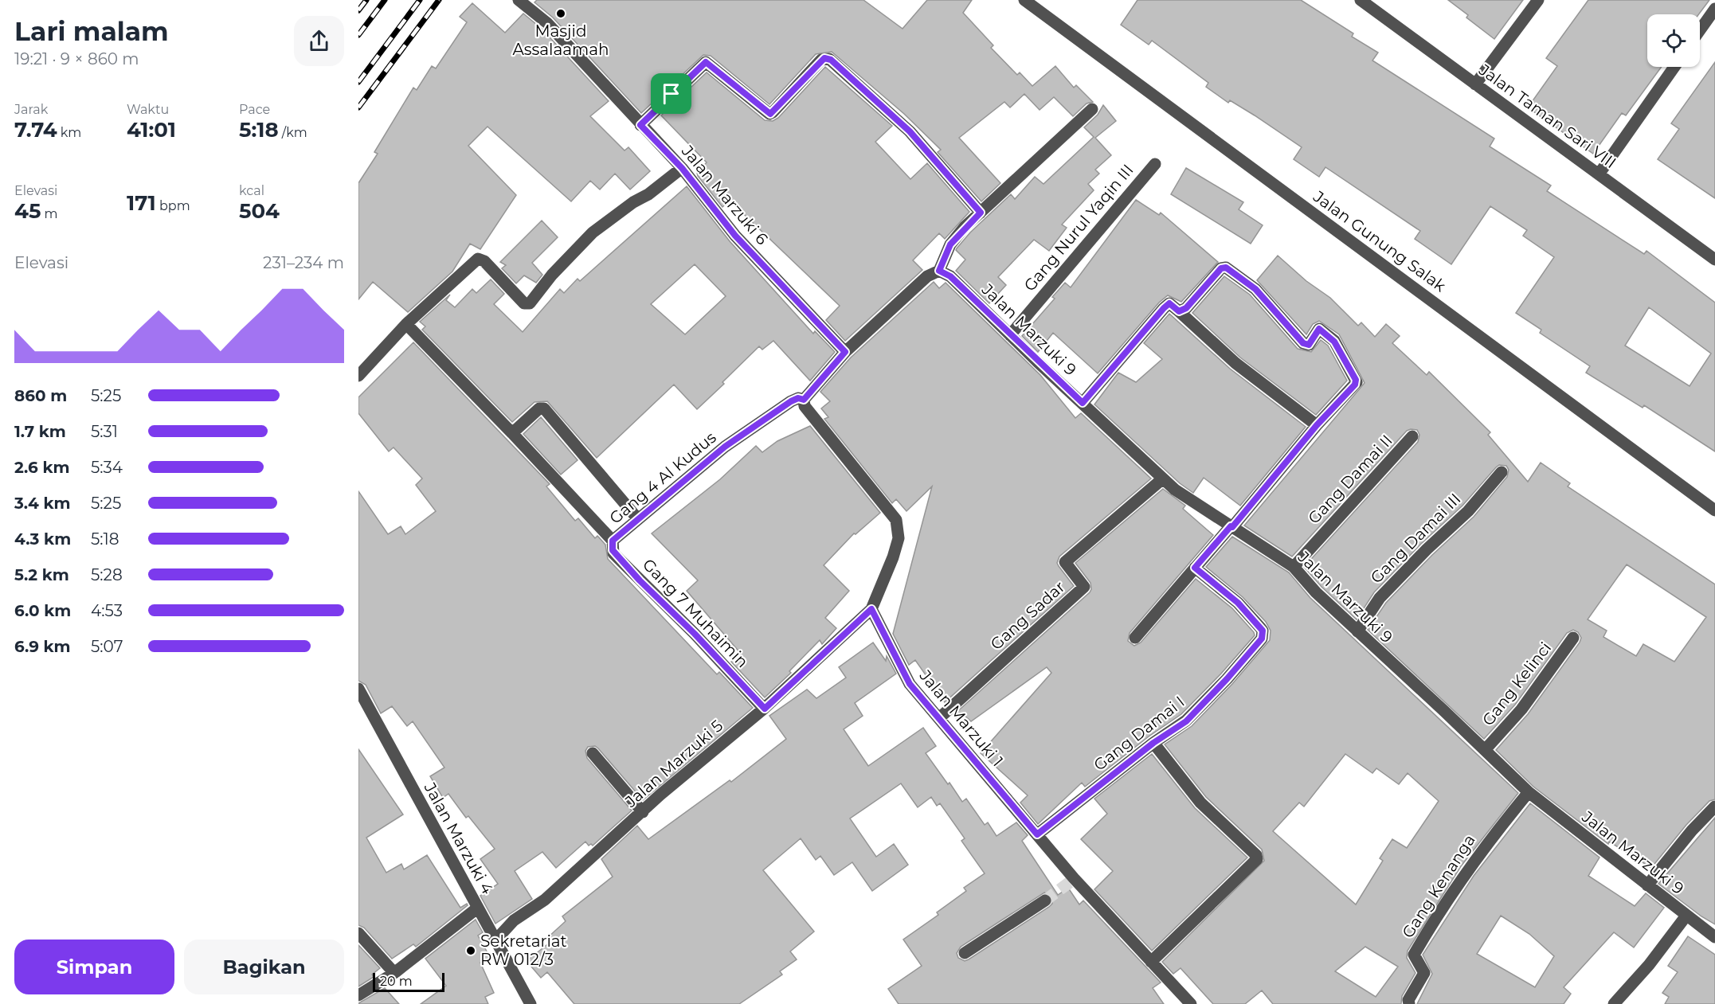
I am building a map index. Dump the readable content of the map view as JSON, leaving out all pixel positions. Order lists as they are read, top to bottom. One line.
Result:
{"streets":{"street":["Jalan Taman Sari VIII","Jalan Marzuki 6","Gang Nurul Yaqin III","Jalan Gunung Salak","Jalan Marzuki 9","Gang 4 Al Kudus","Gang Damai II","Gang Damai III","Gang 7 Muhaimin","Gang Sadar","Gang Kelinci","Jalan Marzuki 1","Gang Damai I","Jalan Marzuki 5","Jalan Marzuki 4","Gang Kenanga"]},"crossings":[["Gang Nurul Yaqin III","Jalan Marzuki 9"],["Jalan Marzuki 9","Gang Damai II"],["Jalan Marzuki 9","Gang Damai III"],["Jalan Marzuki 9","Gang Sadar"],["Jalan Marzuki 9","Gang Kelinci"],["Jalan Marzuki 9","Gang Kenanga"],["Gang 4 Al Kudus","Gang 7 Muhaimin"],["Gang 7 Muhaimin","Jalan Marzuki 5"],["Gang Sadar","Jalan Marzuki 1"],["Jalan Marzuki 1","Gang Damai I"],["Jalan Marzuki 1","Jalan Marzuki 5"],["Jalan Marzuki 5","Jalan Marzuki 4"]],"places":["Masjid Assalaamah","Sekretariat RW 012/3"],"scale_bar":"20 m","page":{"heading":["Lari malam","19:21 · 9 × 860 m"],"stats":[["Jarak","7.74 km"],["Waktu","41:01"],["Pace","5:18 /km"],["Elevasi","45 m"],["171 bpm"],["kcal","504"]],"chart":["Elevasi","231–234 m"],"list":[{"name":"860 m","note":"5:25"},{"name":"1.7 km","note":"5:31"},{"name":"2.6 km","note":"5:34"},{"name":"3.4 km","note":"5:25"},{"name":"4.3 km","note":"5:18"},{"name":"5.2 km","note":"5:28"},{"name":"6.0 km","note":"4:53"},{"name":"6.9 km","note":"5:07"}],"buttons":["Simpan","Bagikan"],"scale":"20 m"}}
